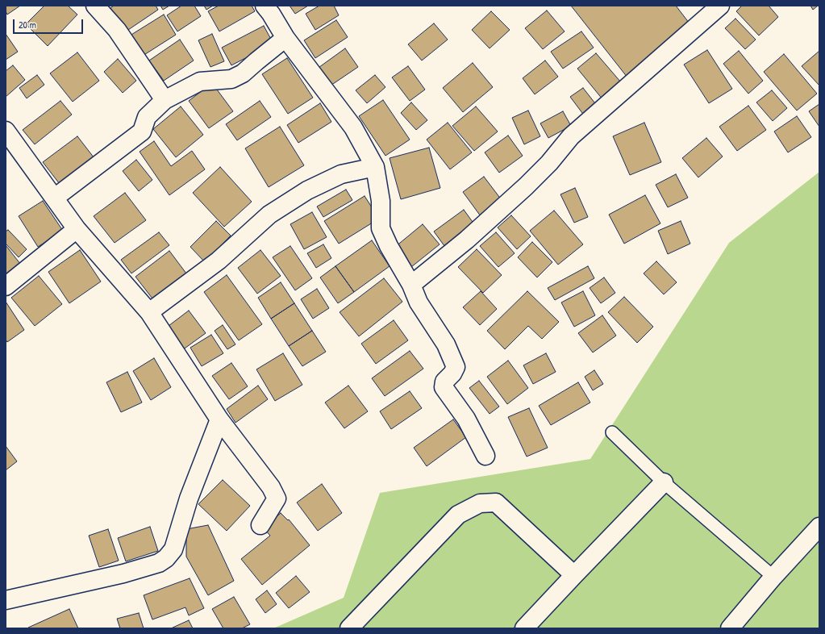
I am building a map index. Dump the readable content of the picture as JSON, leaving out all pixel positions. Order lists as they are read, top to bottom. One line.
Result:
{"scale_bar":"20 m"}
